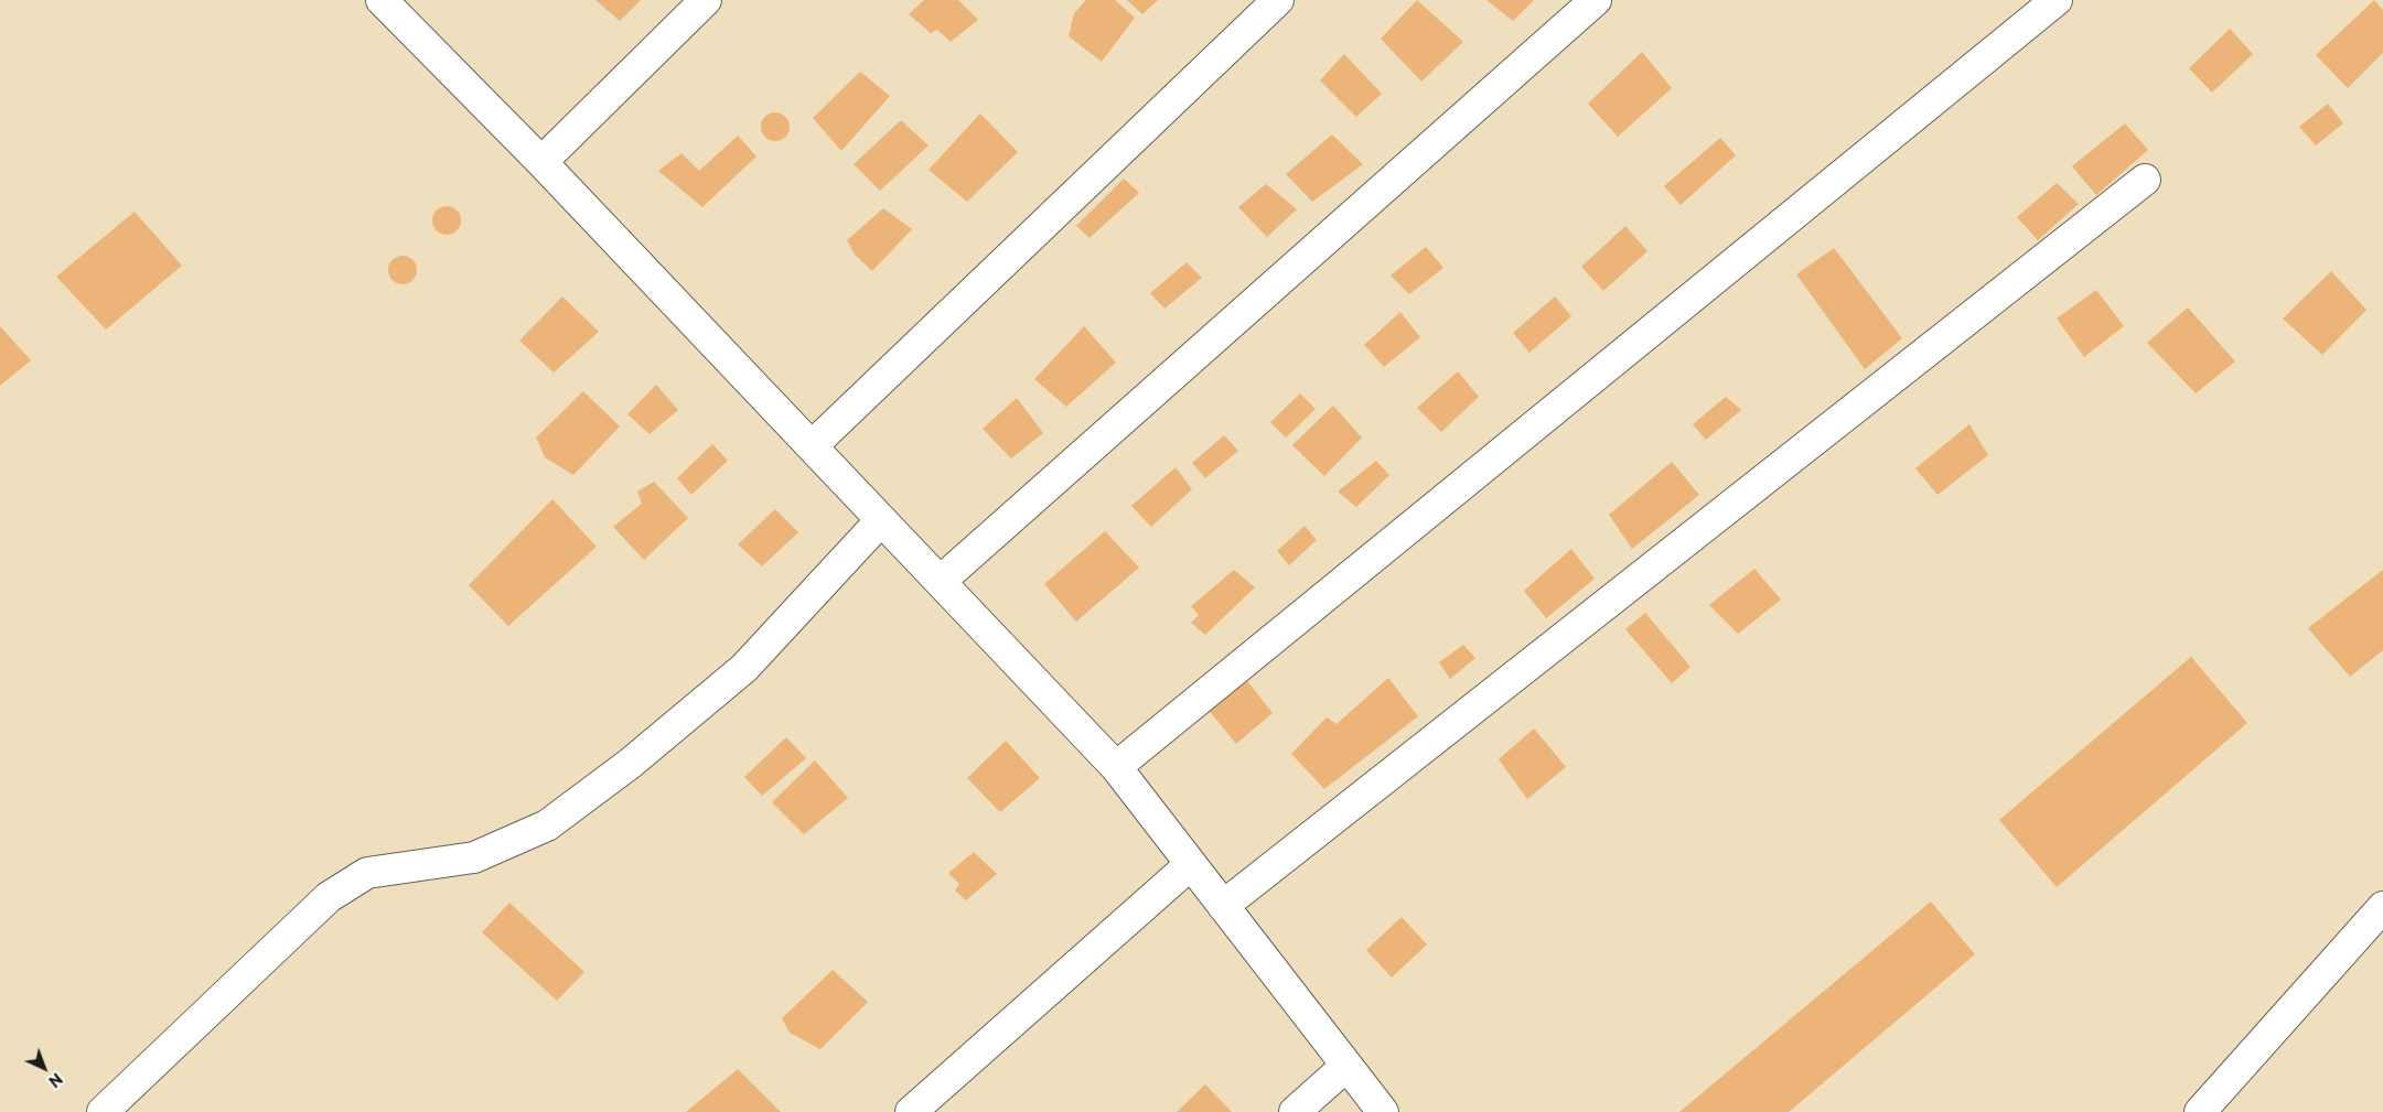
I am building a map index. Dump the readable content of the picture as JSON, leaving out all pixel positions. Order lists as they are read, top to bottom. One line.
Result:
{"north":"bottom right"}
